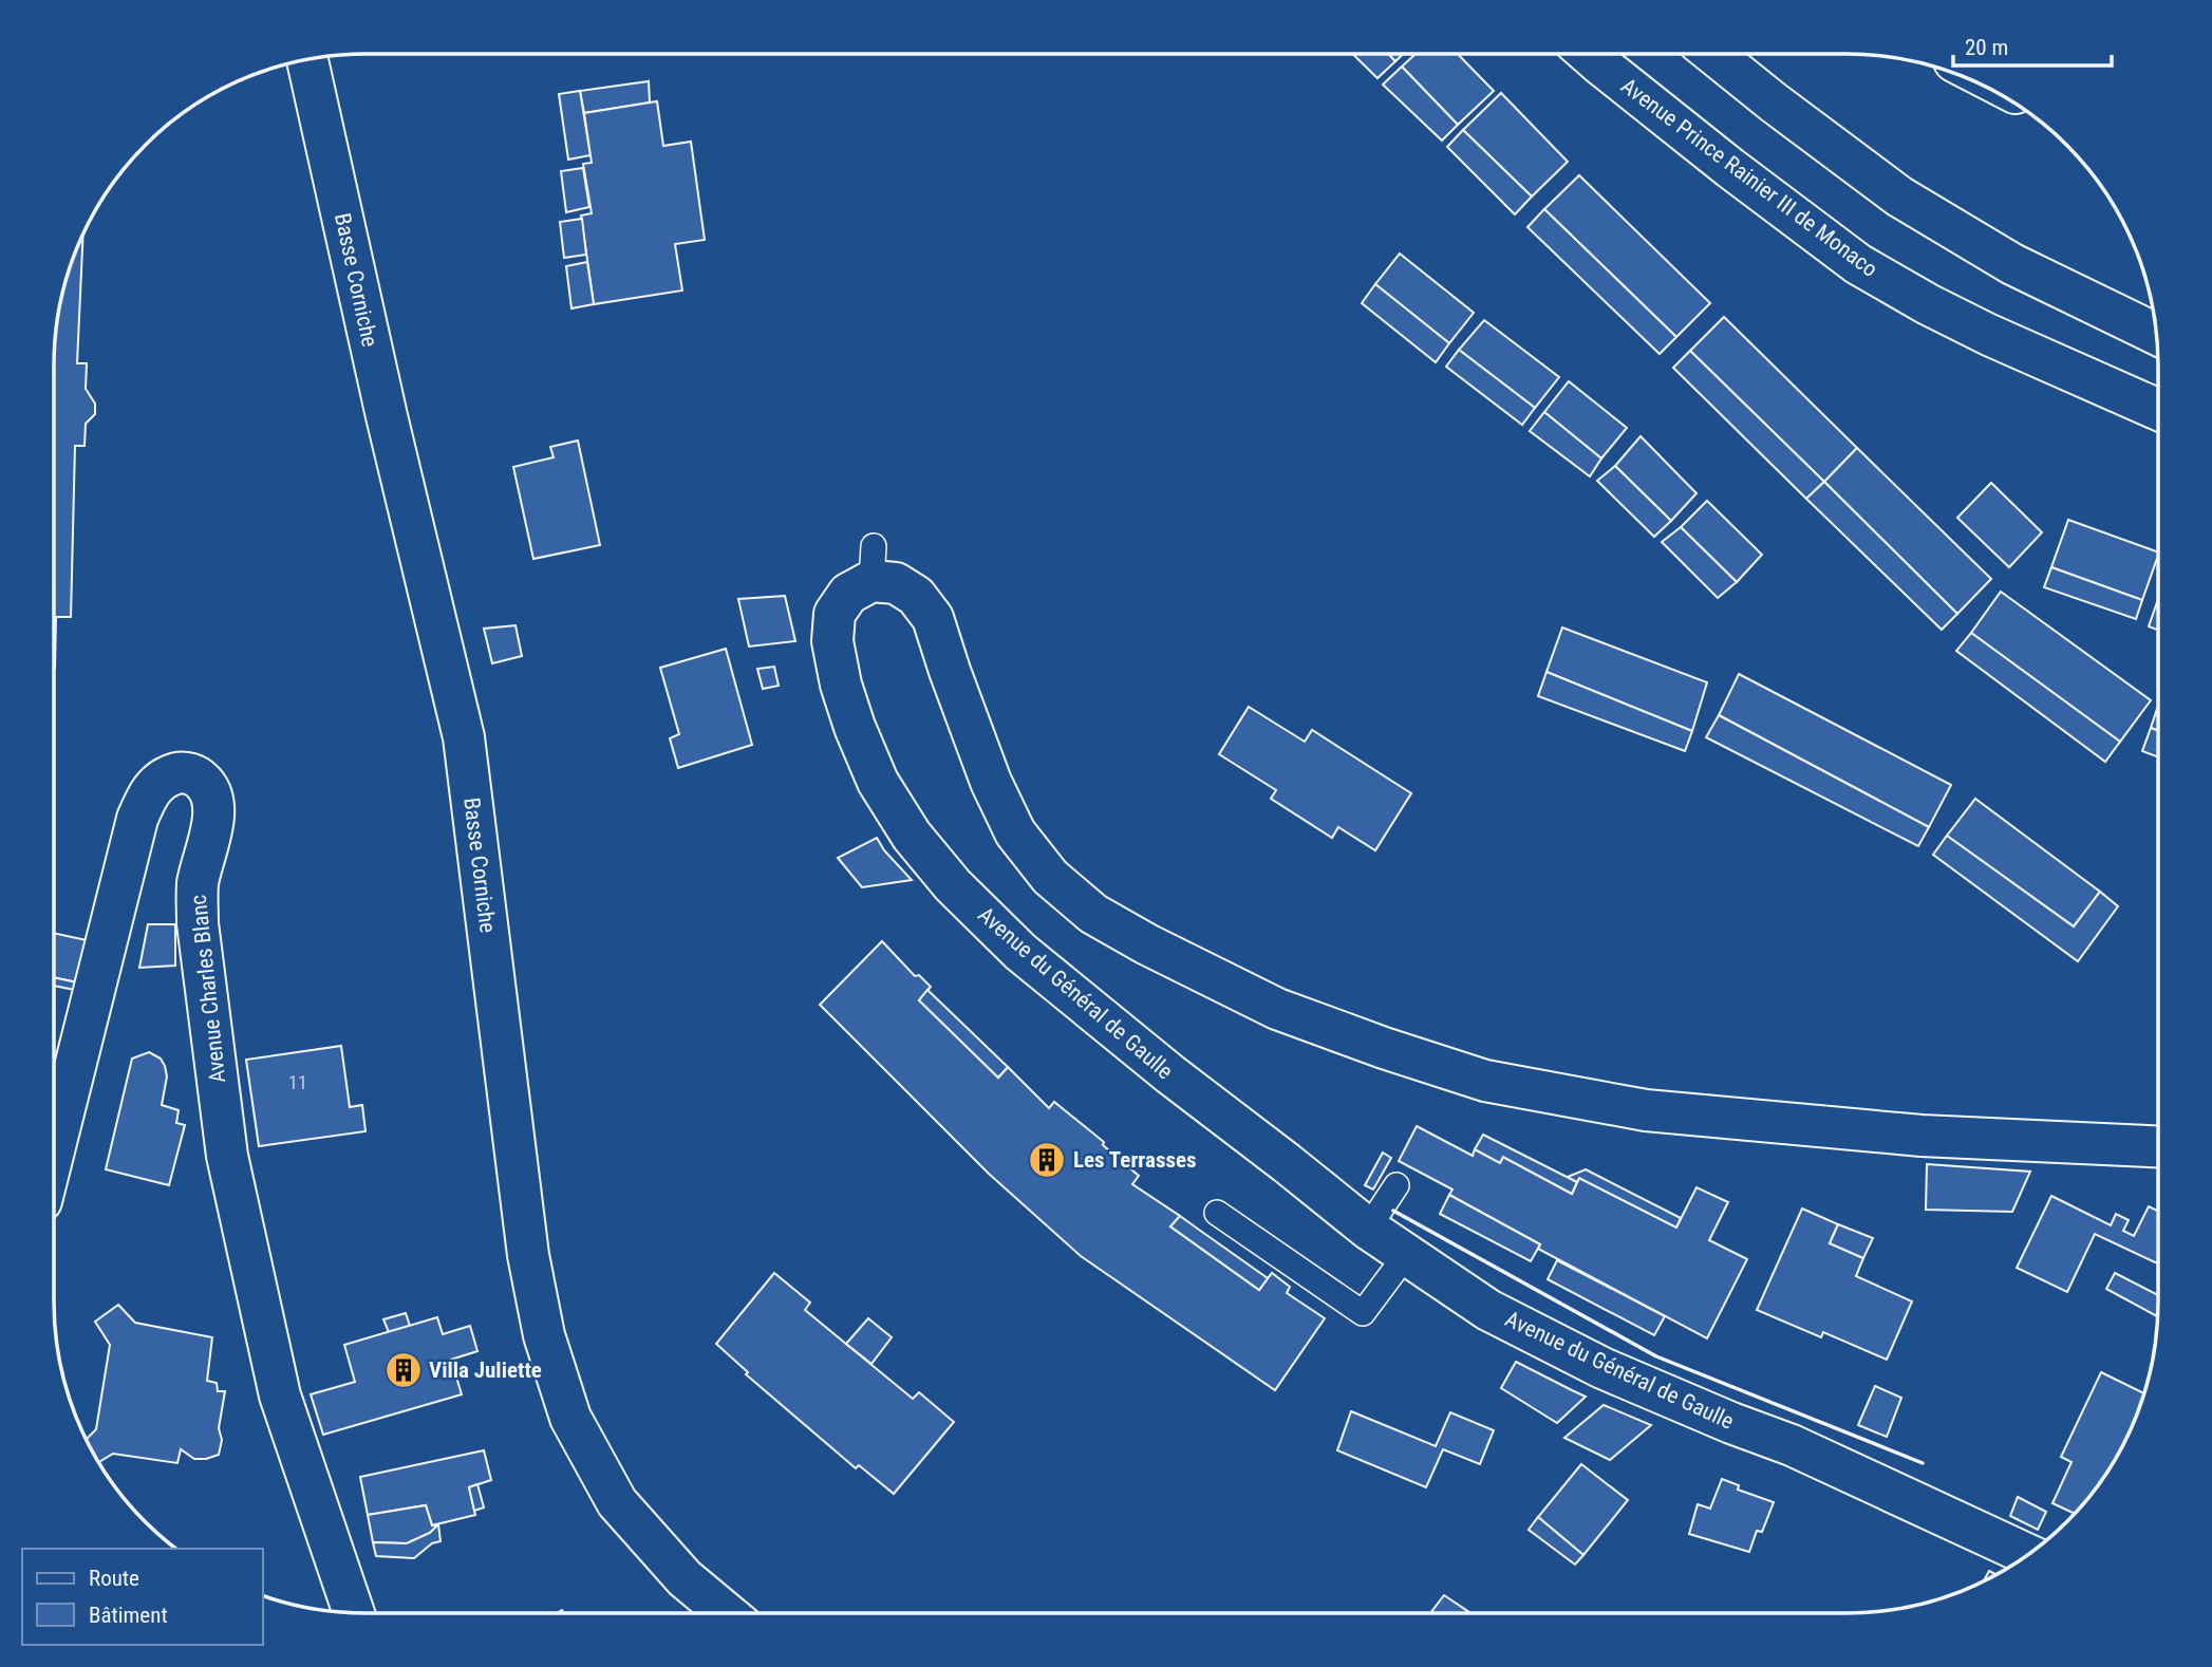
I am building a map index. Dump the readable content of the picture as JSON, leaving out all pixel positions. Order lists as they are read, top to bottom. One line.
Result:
{"streets":{"street":["Avenue Prince Rainier III de Monaco","Basse Corniche","Avenue Charles Blanc","Avenue du Général de Gaulle"]},"places":{"building":["Les Terrasses","Villa Juliette"]},"house_numbers":["11"],"legend":["Route","Bâtiment"],"scale_bar":"20 m"}
